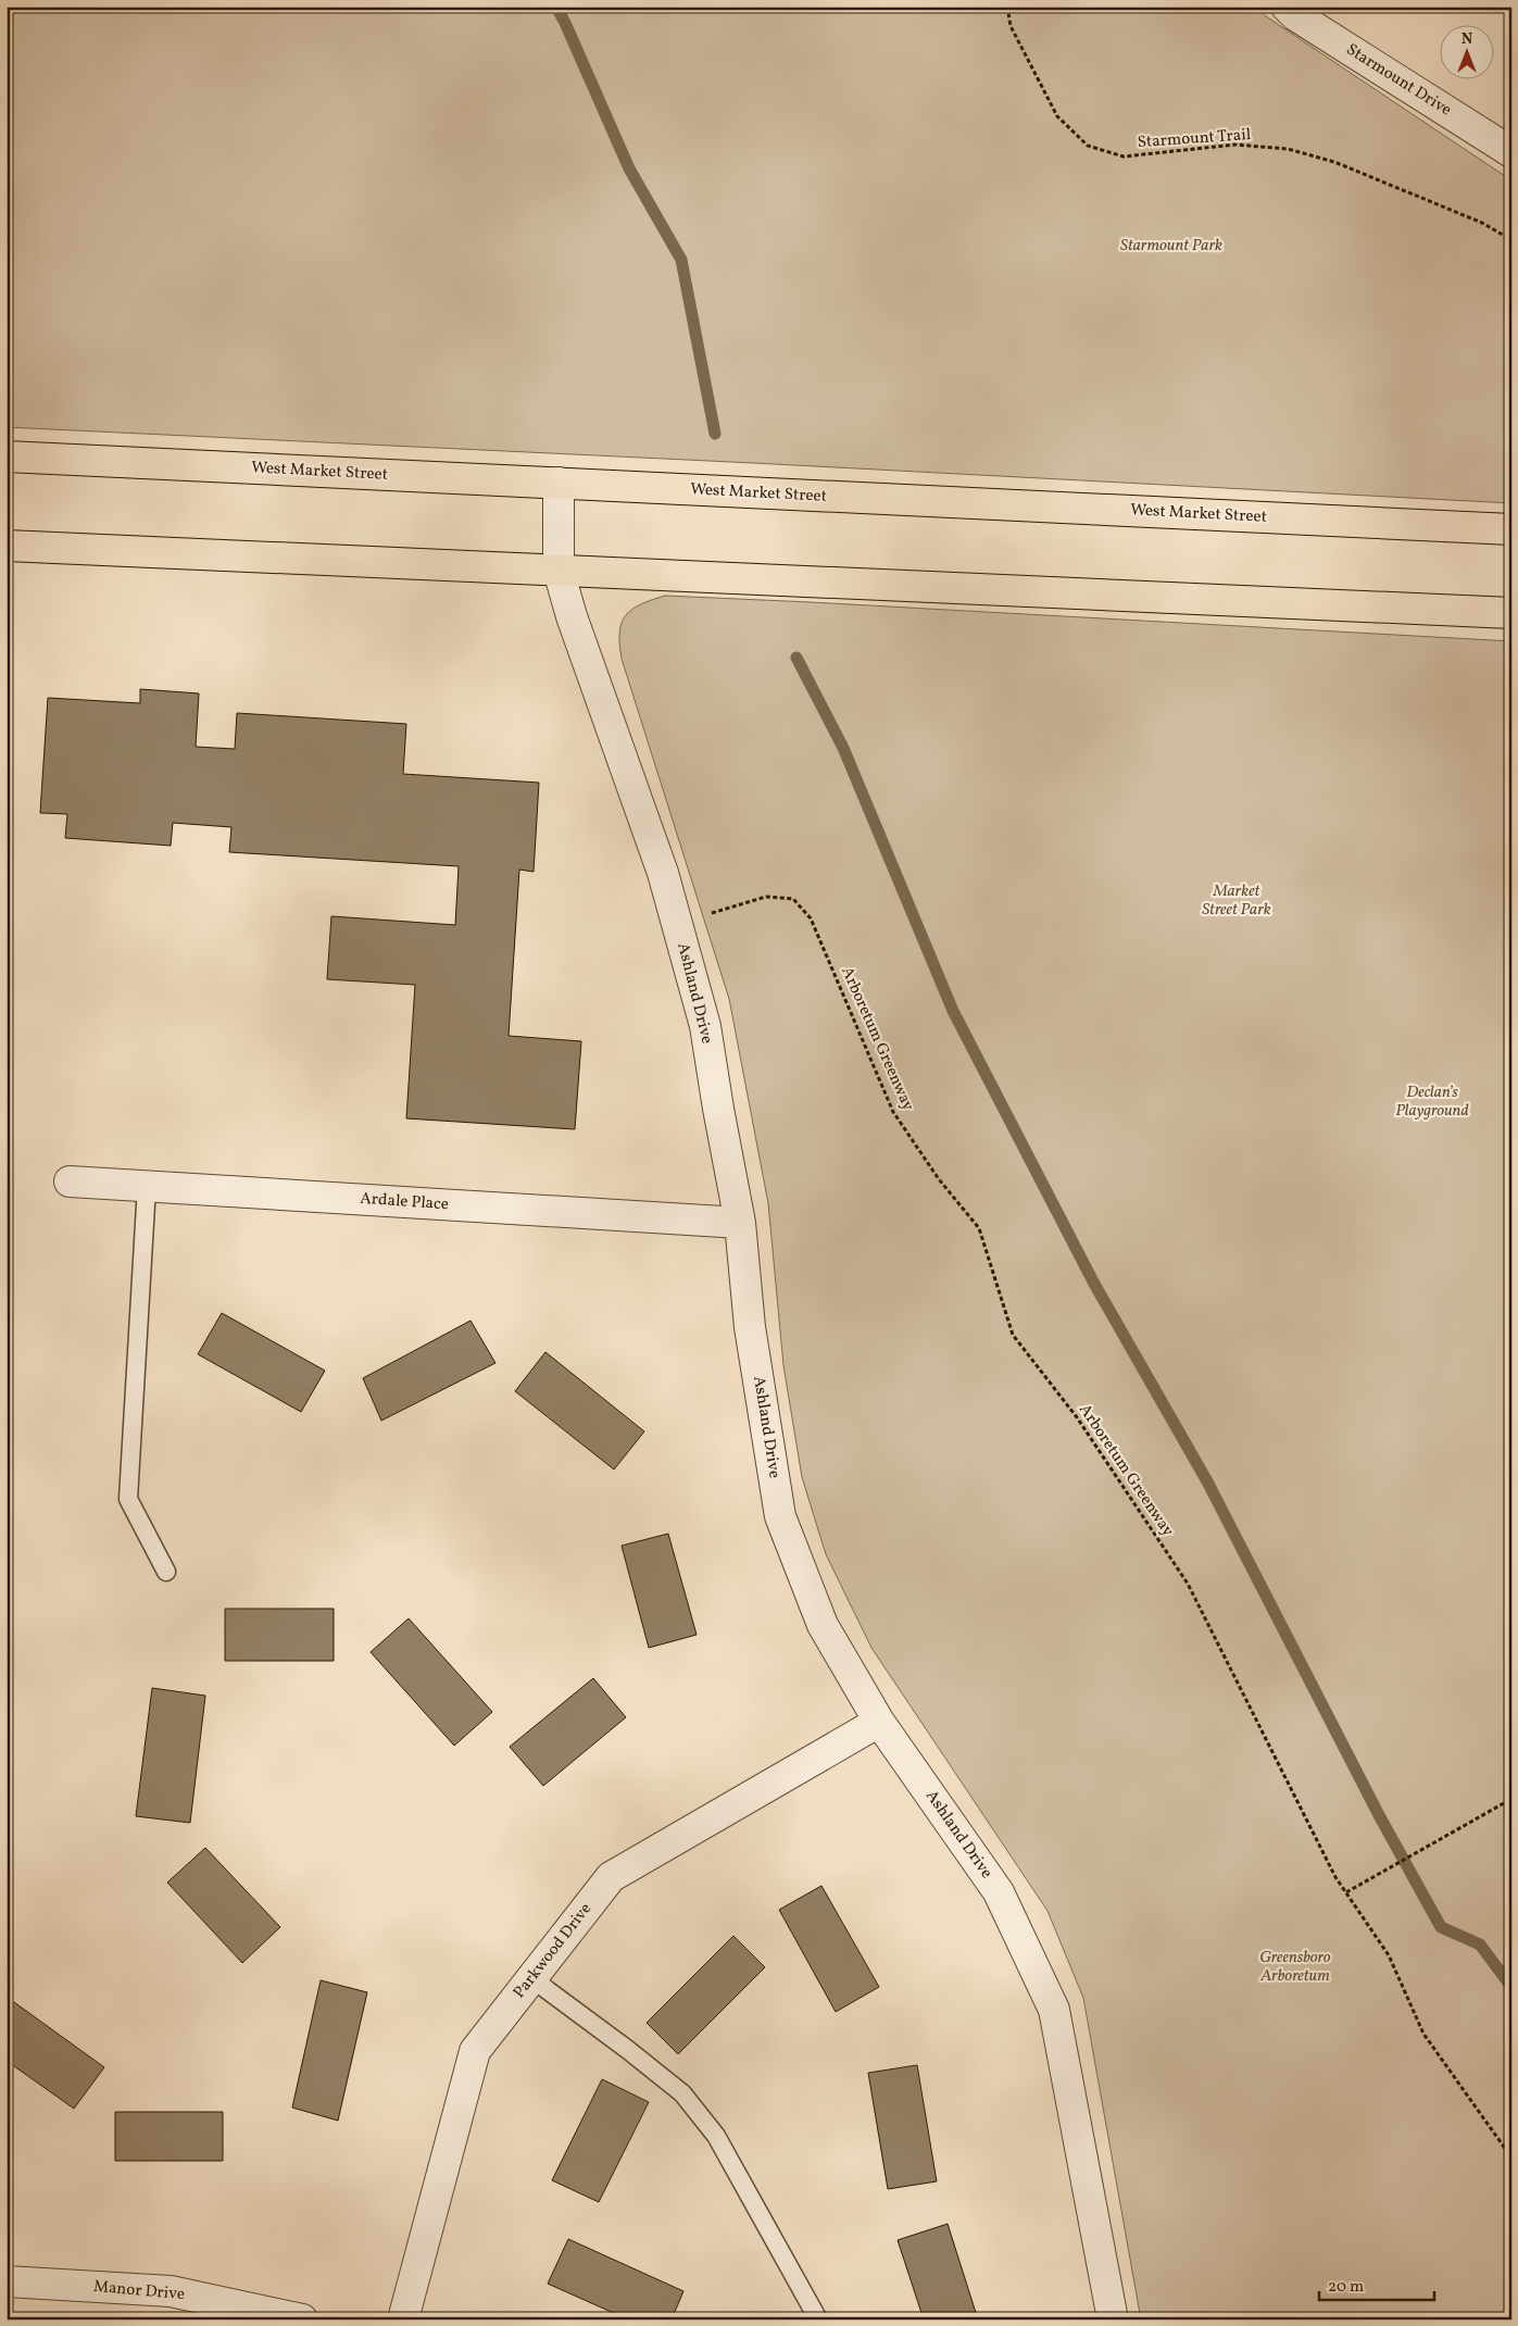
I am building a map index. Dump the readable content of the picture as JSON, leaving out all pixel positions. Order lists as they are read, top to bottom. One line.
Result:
{"streets":{"main road":["West Market Street"],"street":["Starmount Drive","Ashland Drive","Ardale Place","Parkwood Drive","Manor Drive"],"path":["Starmount Trail","Arboretum Greenway"]},"crossings":[["West Market Street","Ashland Drive"],["Ashland Drive","Arboretum Greenway"],["Ashland Drive","Ardale Place"],["Ashland Drive","Parkwood Drive"]],"parks":["Starmount Park","Market Street Park","Declan’s Playground","Greensboro Arboretum"],"scale_bar":"20 m","north":"top"}
